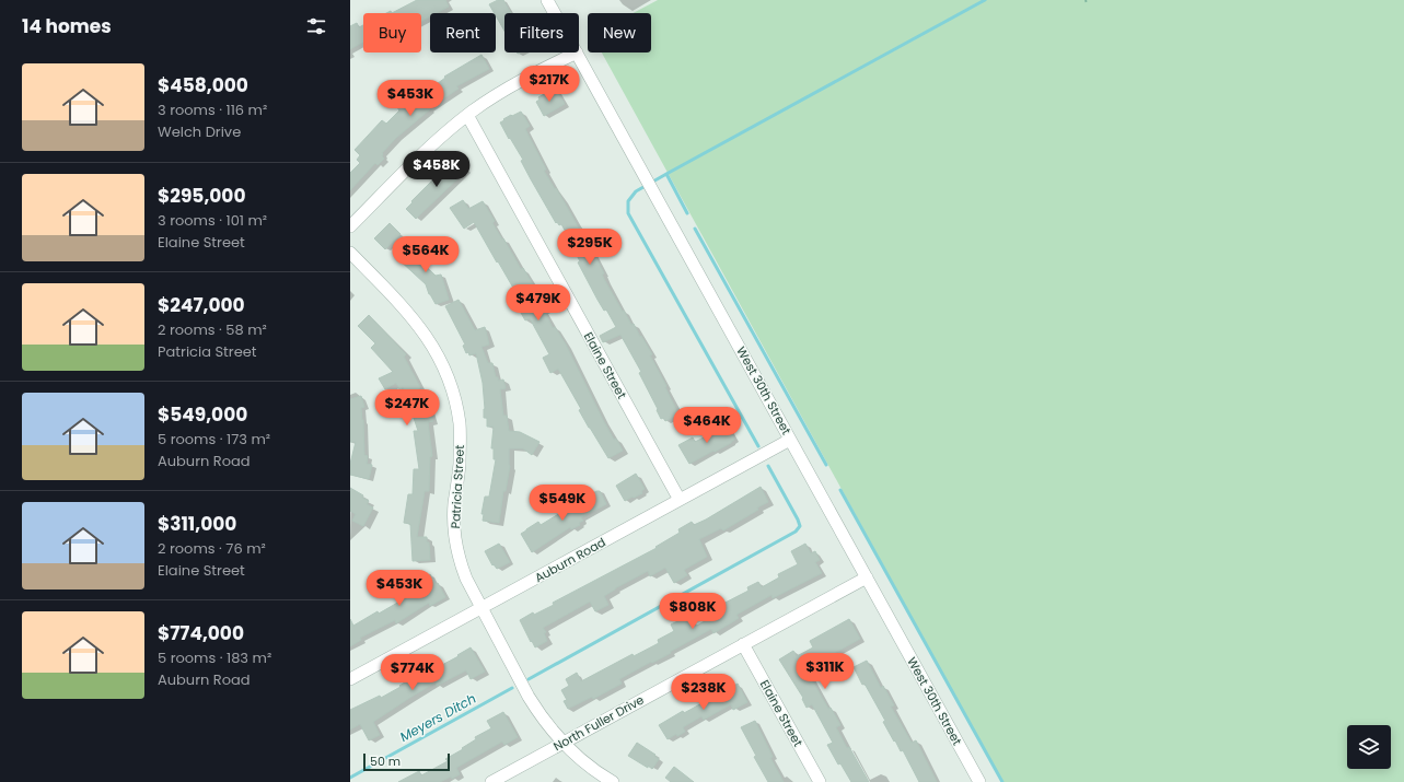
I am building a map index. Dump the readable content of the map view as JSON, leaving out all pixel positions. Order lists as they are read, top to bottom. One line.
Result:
{"streets":{"street":["Elaine Street","West 30th Street","Patricia Street","Auburn Road","North Fuller Drive"]},"crossings":[["Elaine Street","Auburn Road"],["Elaine Street","North Fuller Drive"],["West 30th Street","Auburn Road"],["West 30th Street","North Fuller Drive"],["Patricia Street","Auburn Road"],["Patricia Street","North Fuller Drive"]],"water":["Meyers Ditch"],"scale_bar":"50 m","page":{"heading":"14 homes","chip":["Buy","Rent","Filters","New"],"list":[{"name":"$458,000","note":"3 rooms · 116 m² · Welch Drive"},{"name":"$295,000","note":"3 rooms · 101 m² · Elaine Street"},{"name":"$247,000","note":"2 rooms · 58 m² · Patricia Street"},{"name":"$549,000","note":"5 rooms · 173 m² · Auburn Road"},{"name":"$311,000","note":"2 rooms · 76 m² · Elaine Street"},{"name":"$774,000","note":"5 rooms · 183 m² · Auburn Road"}],"price":["$217K","$453K","$458K","$295K","$564K","$479K","$247K","$464K","$549K","$453K","$808K","$311K","$774K","$238K"],"scale":"50 m"}}
